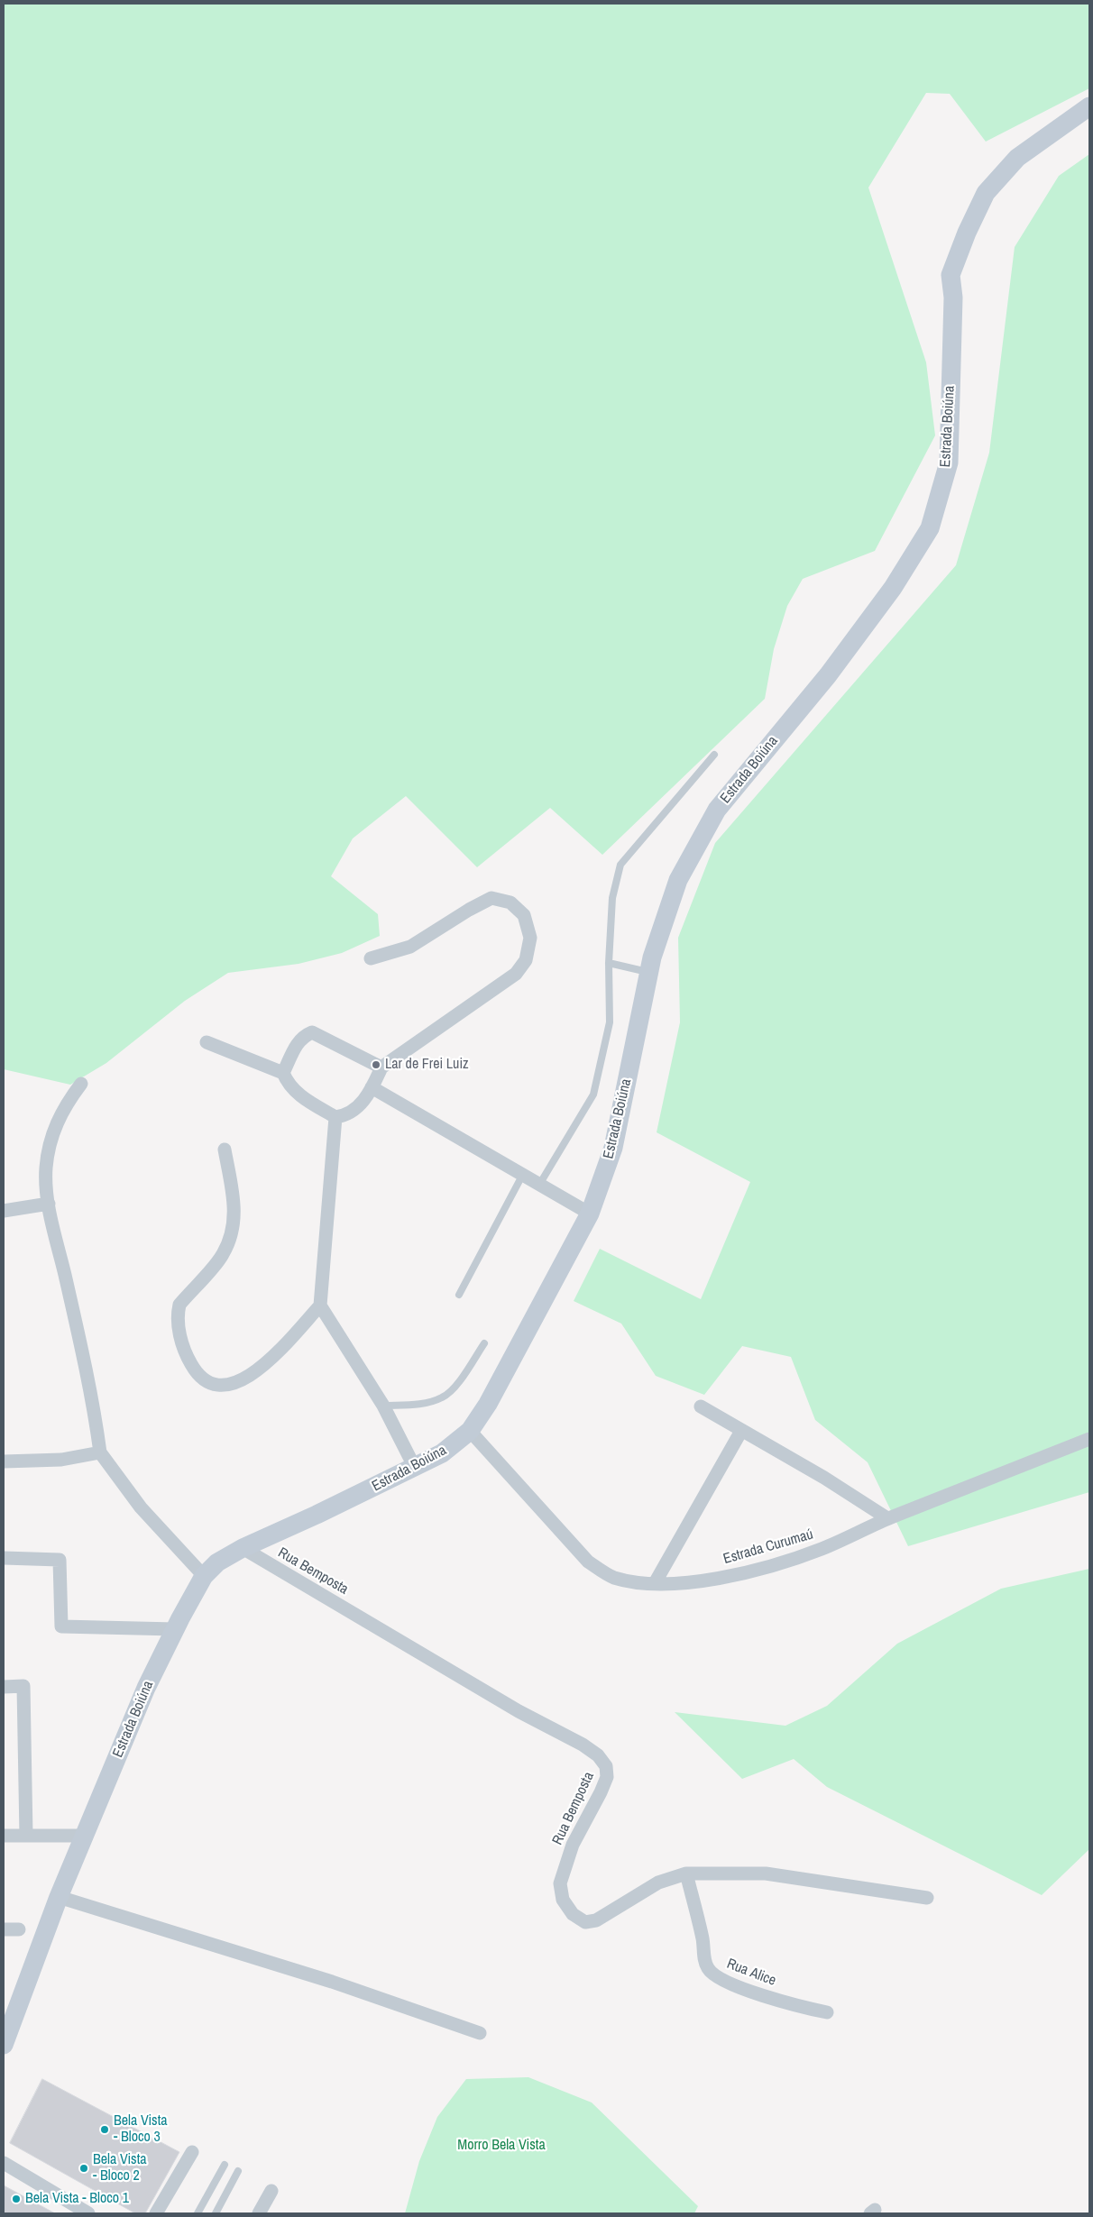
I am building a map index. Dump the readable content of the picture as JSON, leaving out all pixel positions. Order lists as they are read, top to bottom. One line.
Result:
{"streets":{"street":["Estrada Boiúna","Estrada Curumaú","Rua Bemposta","Rua Alice"]},"crossings":[["Estrada Boiúna","Estrada Curumaú"],["Estrada Boiúna","Rua Bemposta"],["Rua Bemposta","Rua Alice"]],"parks":["Morro Bela Vista"],"places":["Lar de Frei Luiz","Bela Vista - Bloco 3","Bela Vista - Bloco 2","Bela Vista - Bloco 1"]}
